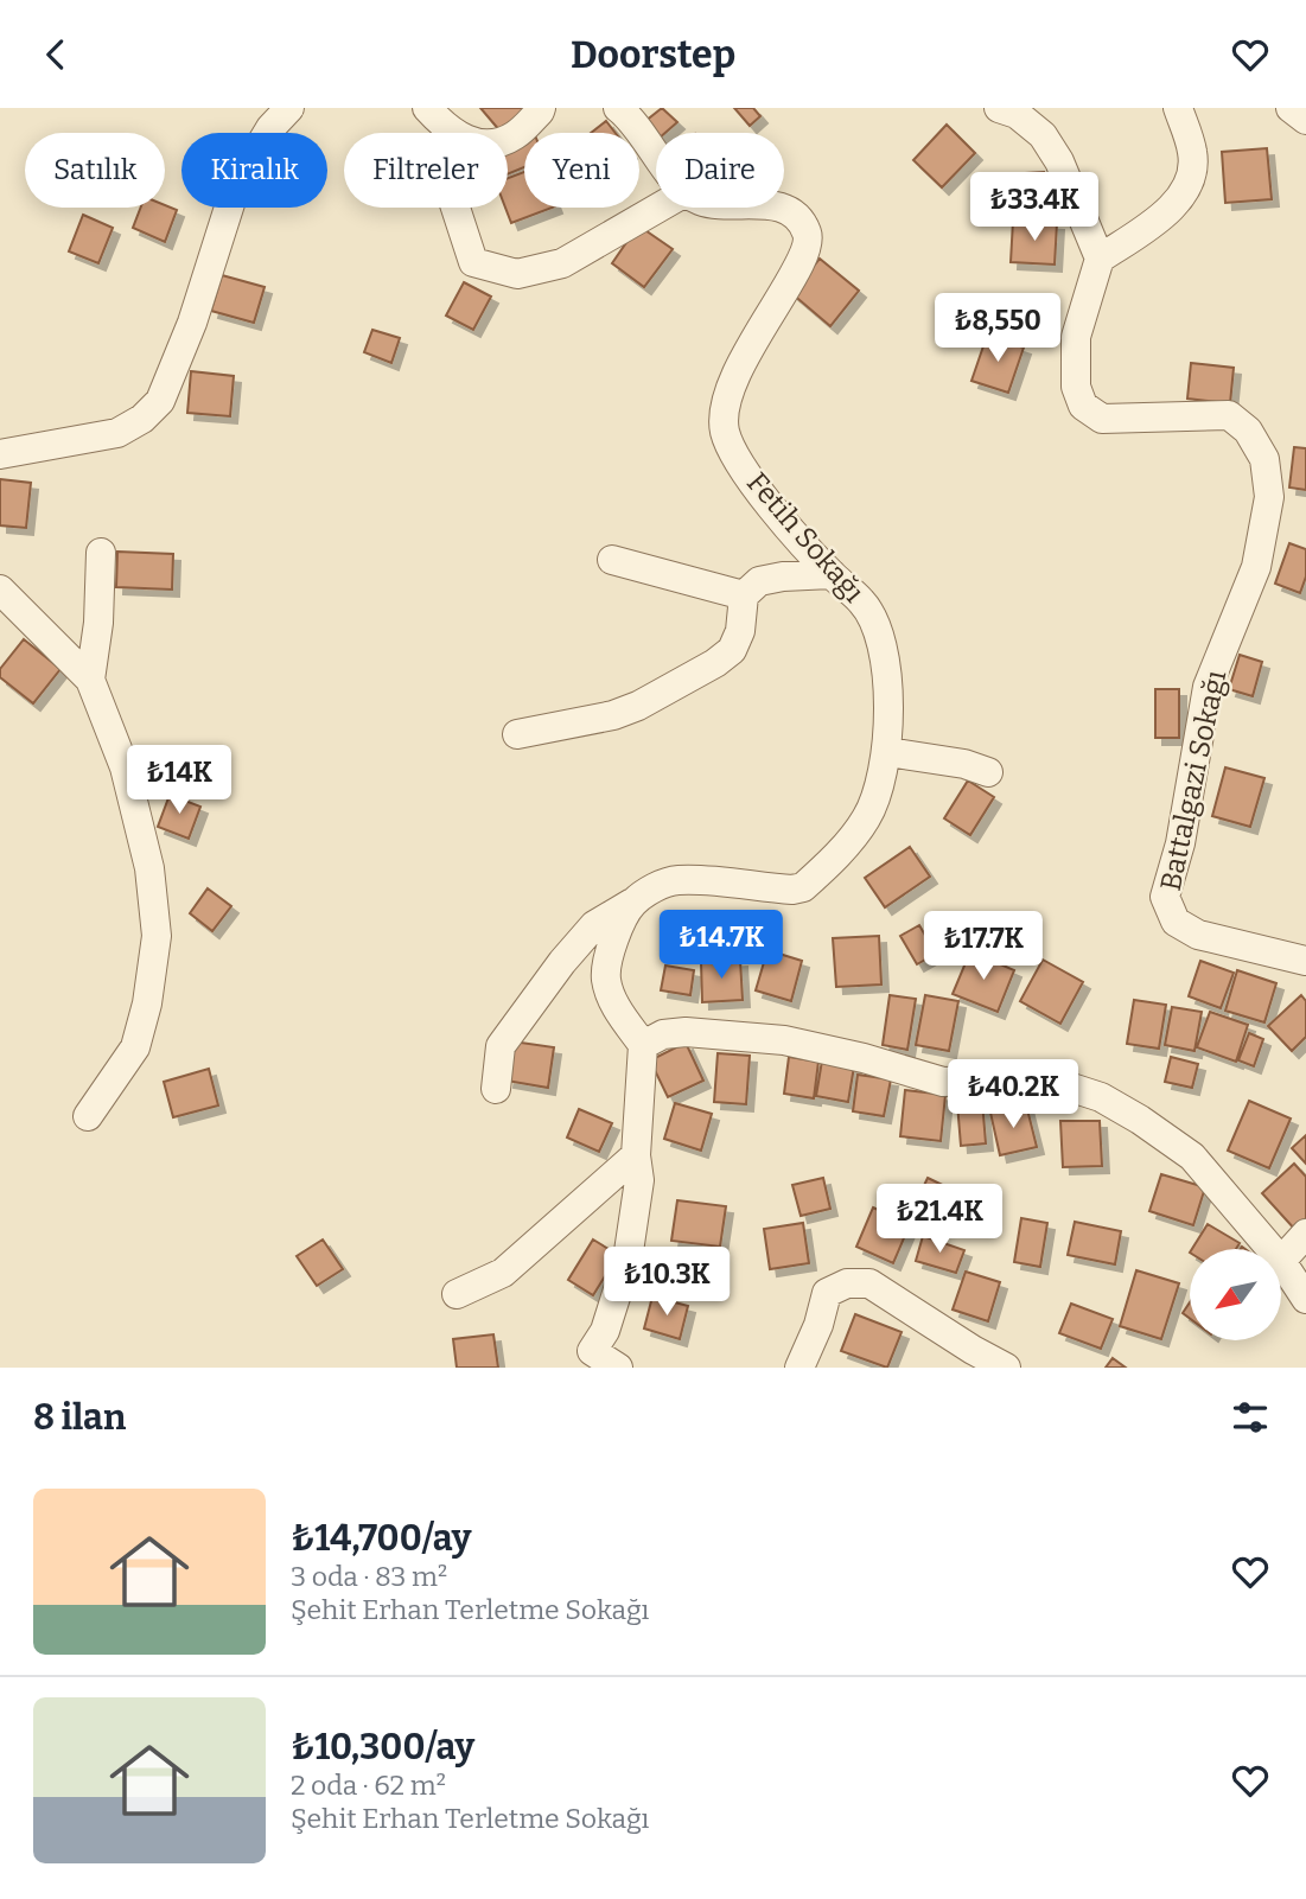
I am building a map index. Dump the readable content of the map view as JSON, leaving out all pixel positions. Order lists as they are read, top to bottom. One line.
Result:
{"streets":{"street":["Fetih Sokağı","Battalgazi Sokağı"]},"north":"bottom left","page":{"header":"Doorstep","chip":["Satılık","Kiralık","Filtreler","Yeni","Daire"],"price":["₺33.4K","₺8,550","₺14K","₺14.7K","₺17.7K","₺40.2K","₺21.4K","₺10.3K"],"heading":"8 ilan","list":[{"name":"₺14,700/ay","note":"3 oda · 83 m² · Şehit Erhan Terletme Sokağı"},{"name":"₺10,300/ay","note":"2 oda · 62 m² · Şehit Erhan Terletme Sokağı"}]}}
